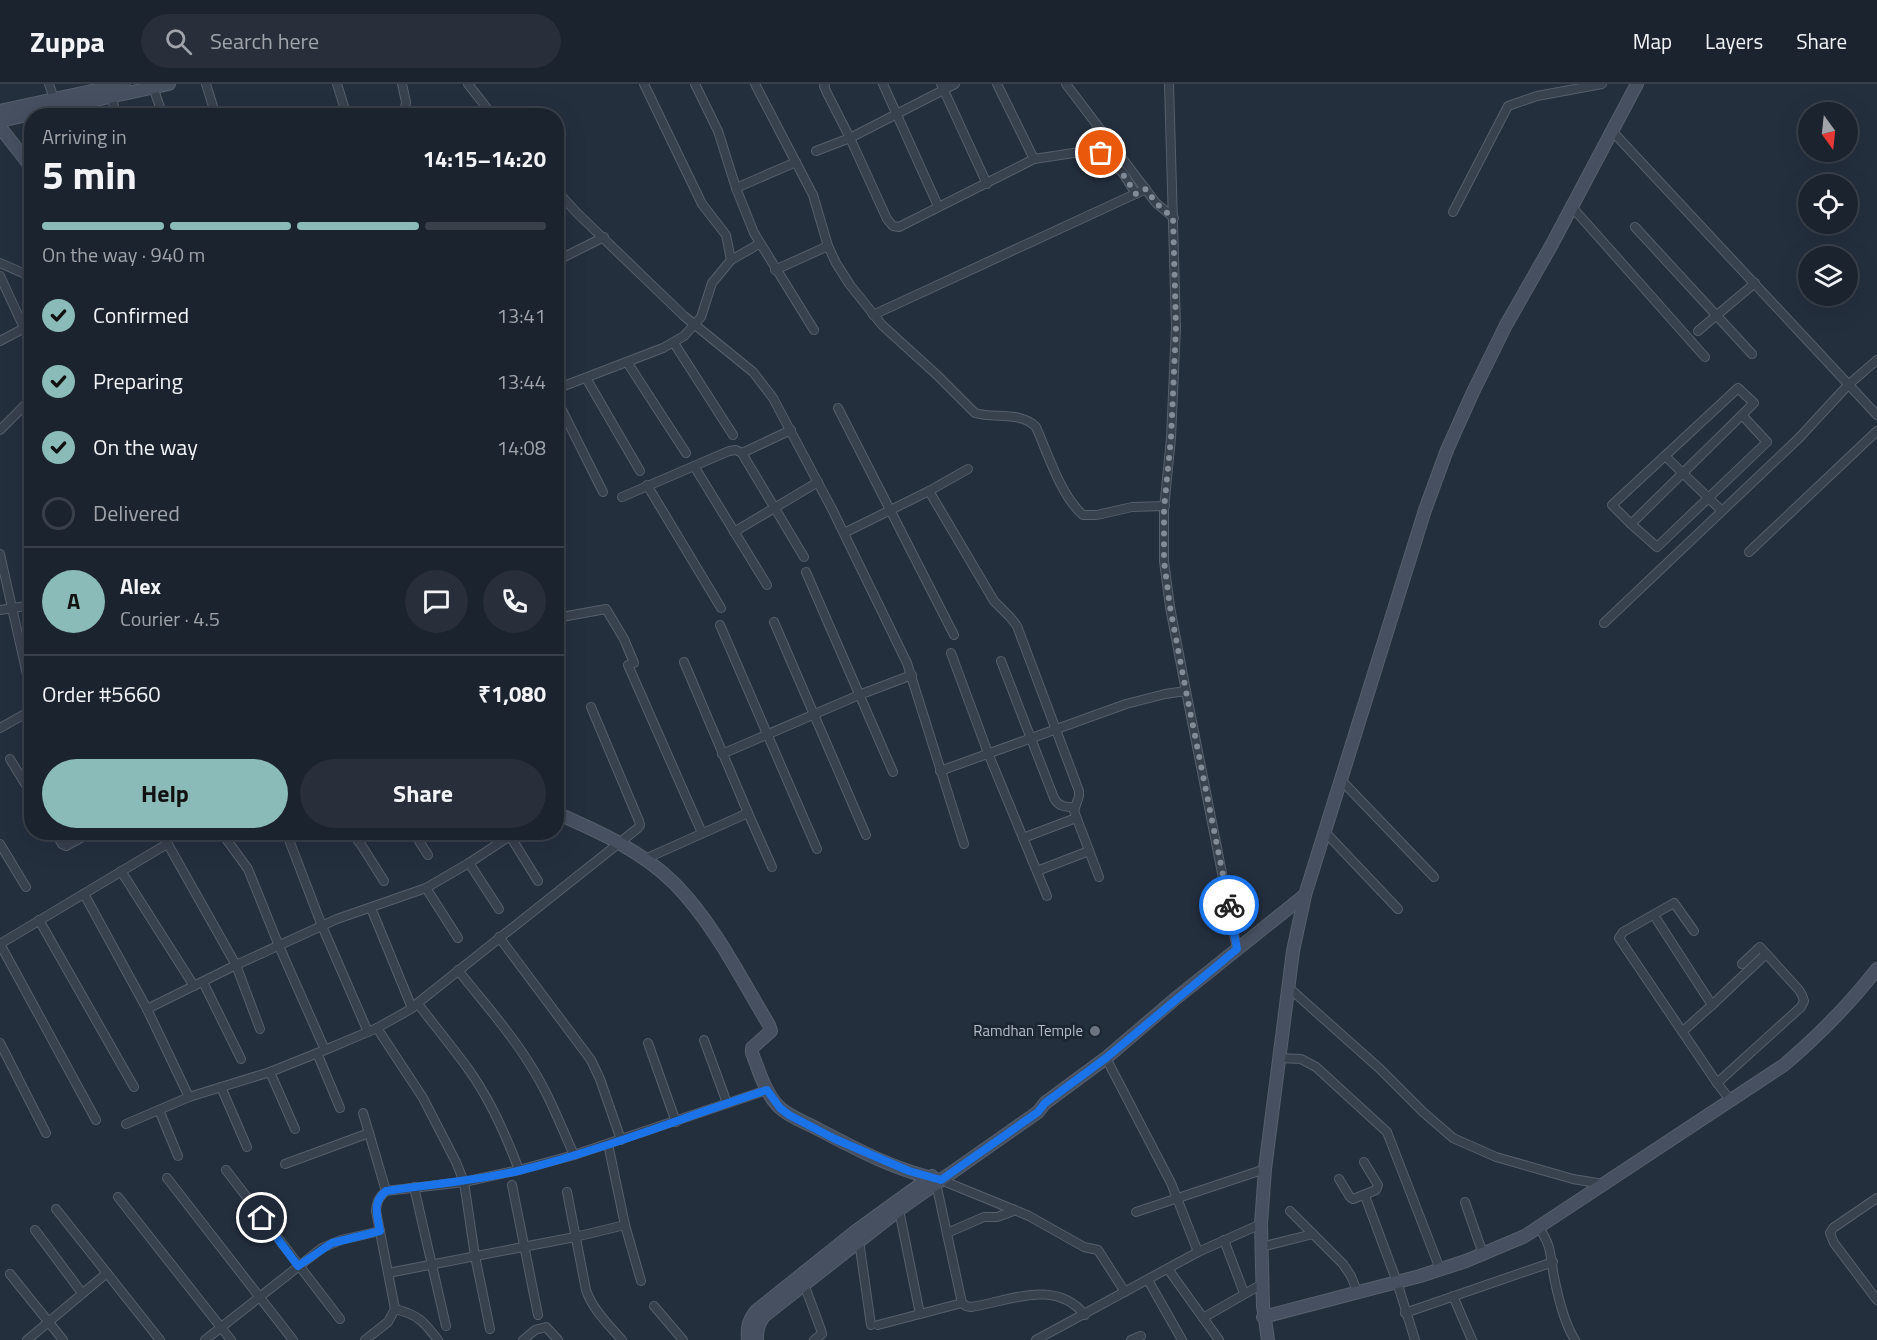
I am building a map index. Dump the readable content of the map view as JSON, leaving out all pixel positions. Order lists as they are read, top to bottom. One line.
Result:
{"places":["Ramdhan Temple"],"north":"bottom","page":{"header":"Zuppa","search":"Search here","nav":["Map","Layers","Share"],"heading":["5 min","Arriving in","14:15–14:20"],"panel":["Alex","Courier · 4.5","Order #5660","₹1,080"],"bar":"On the way · 940 m","list":[["Confirmed","13:41"],["Preparing","13:44"],["On the way","14:08"],"Delivered"],"round":"A","buttons":["Help","Share"]}}
